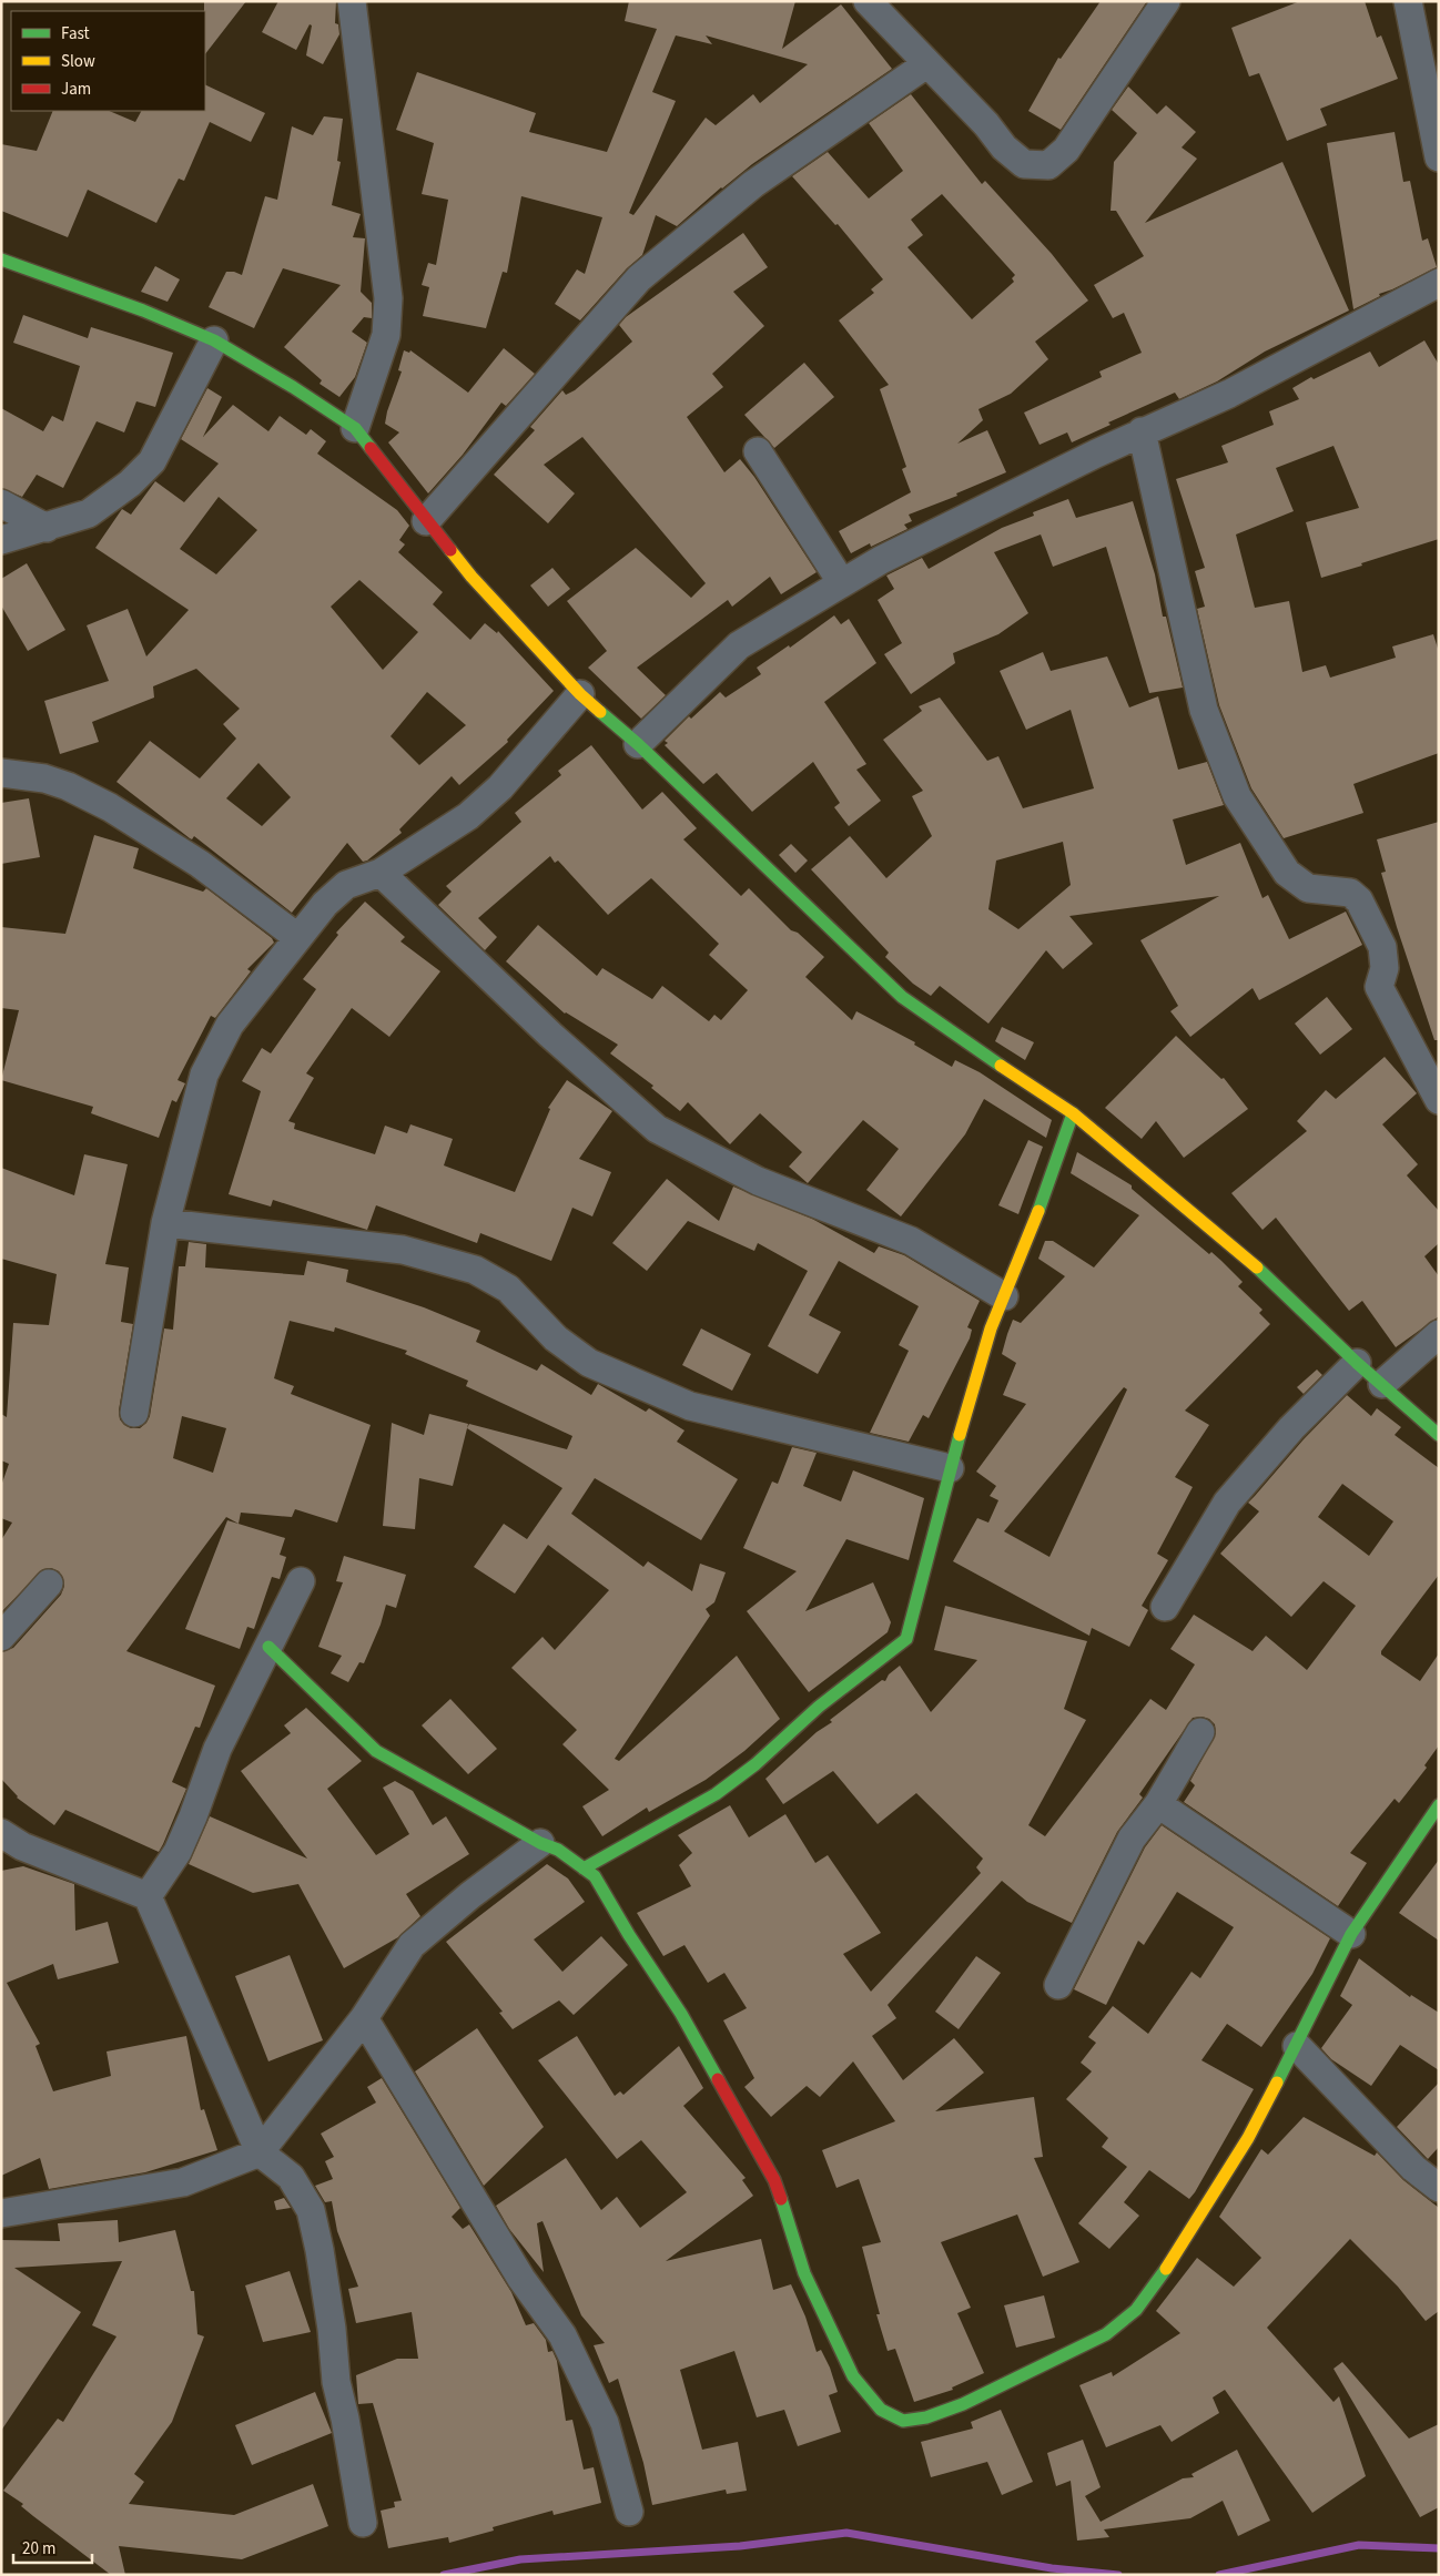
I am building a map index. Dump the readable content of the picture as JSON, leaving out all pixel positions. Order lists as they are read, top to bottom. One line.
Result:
{"legend":["Fast","Slow","Jam"],"scale_bar":"20 m"}
